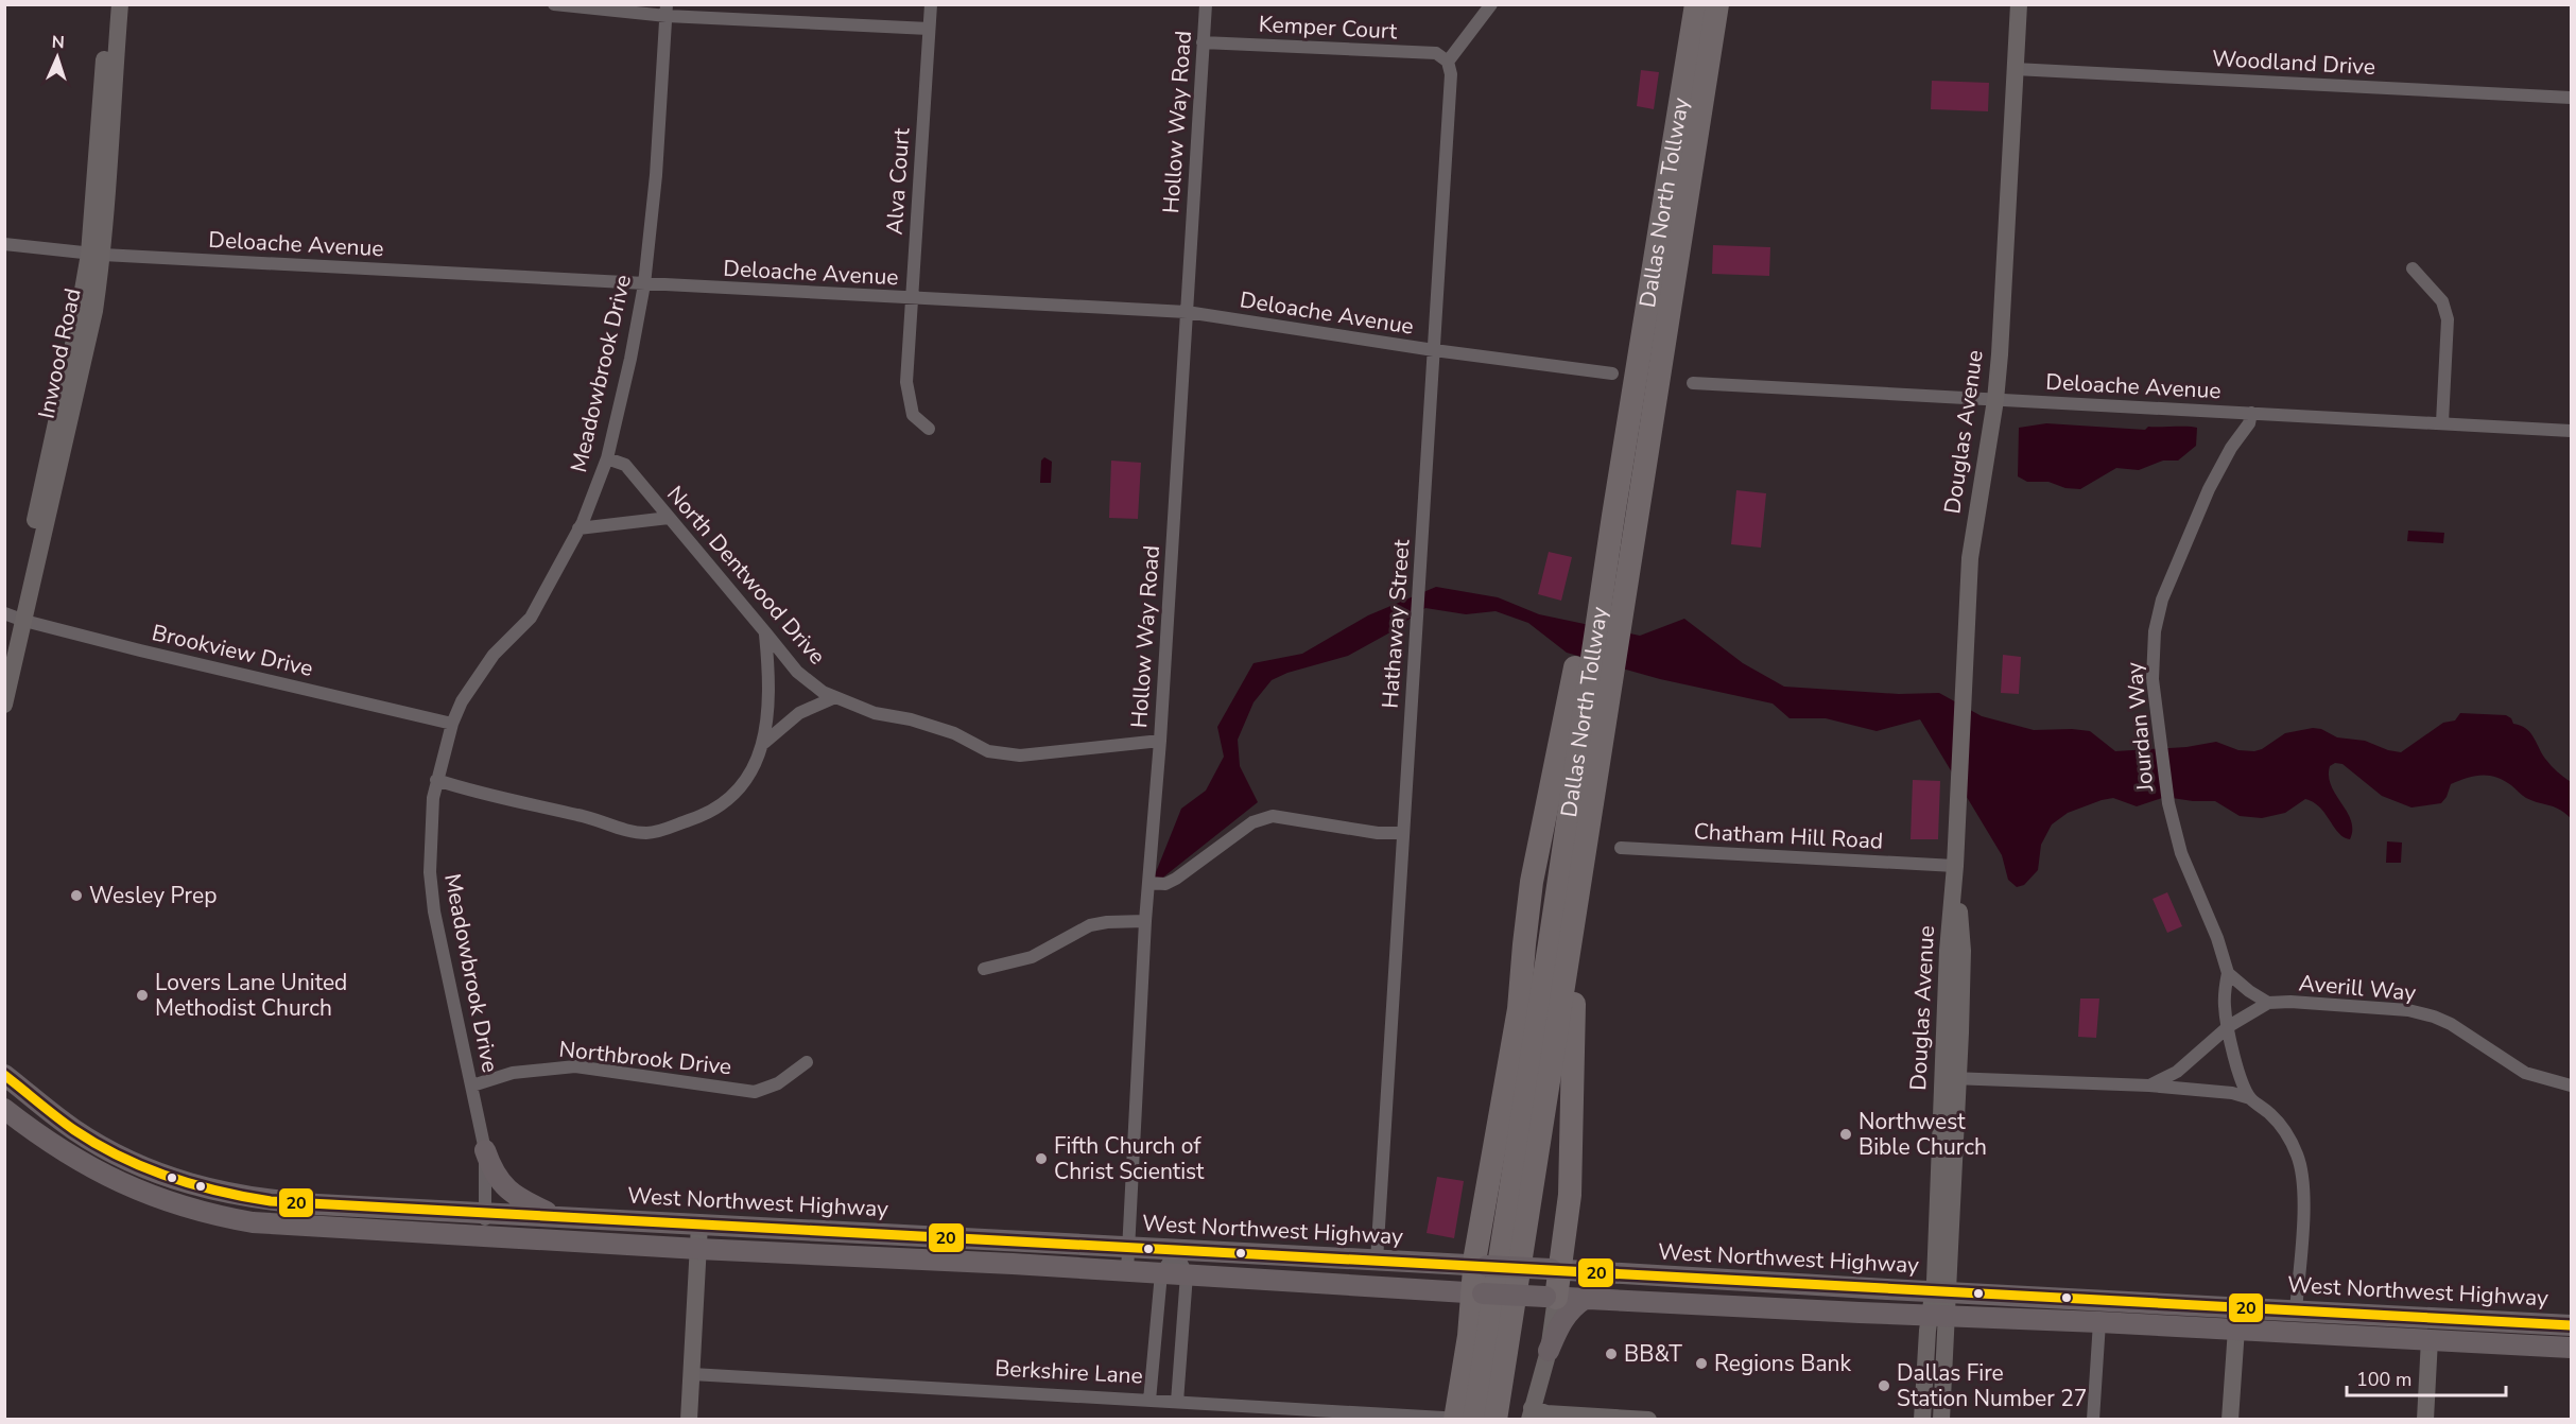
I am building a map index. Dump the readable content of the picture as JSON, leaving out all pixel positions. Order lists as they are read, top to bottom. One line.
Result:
{"streets":{"highway":["Dallas North Tollway"],"main road":["West Northwest Highway"],"street":["Kemper Court","Woodland Drive","Hollow Way Road","Alva Court","Deloache Avenue","Inwood Road","Meadowbrook Drive","Douglas Avenue","North Dentwood Drive","Hathaway Street","Brookview Drive","Jourdan Way","Chatham Hill Road","Averill Way","Northbrook Drive","Berkshire Lane"]},"crossings":[["Kemper Court","Hollow Way Road"],["Kemper Court","Hathaway Street"],["Woodland Drive","Douglas Avenue"],["Hollow Way Road","Deloache Avenue"],["Hollow Way Road","North Dentwood Drive"],["Hollow Way Road","West Northwest Highway"],["Alva Court","Deloache Avenue"],["Deloache Avenue","Inwood Road"],["Deloache Avenue","Meadowbrook Drive"],["Deloache Avenue","Douglas Avenue"],["Deloache Avenue","Hathaway Street"],["Deloache Avenue","Jourdan Way"],["Inwood Road","Brookview Drive"],["Meadowbrook Drive","North Dentwood Drive"],["Meadowbrook Drive","Brookview Drive"],["Meadowbrook Drive","Northbrook Drive"],["Meadowbrook Drive","West Northwest Highway"],["Douglas Avenue","Chatham Hill Road"],["Douglas Avenue","Averill Way"],["Douglas Avenue","West Northwest Highway"],["Hathaway Street","West Northwest Highway"],["Jourdan Way","Averill Way"],["Jourdan Way","West Northwest Highway"]],"places":["Wesley Prep","Lovers Lane United Methodist Church","Northwest Bible Church","Fifth Church of Christ Scientist","BB&T","Regions Bank","Dallas Fire Station Number 27"],"lines":["transit line 20"],"scale_bar":"100 m","north":"top"}
